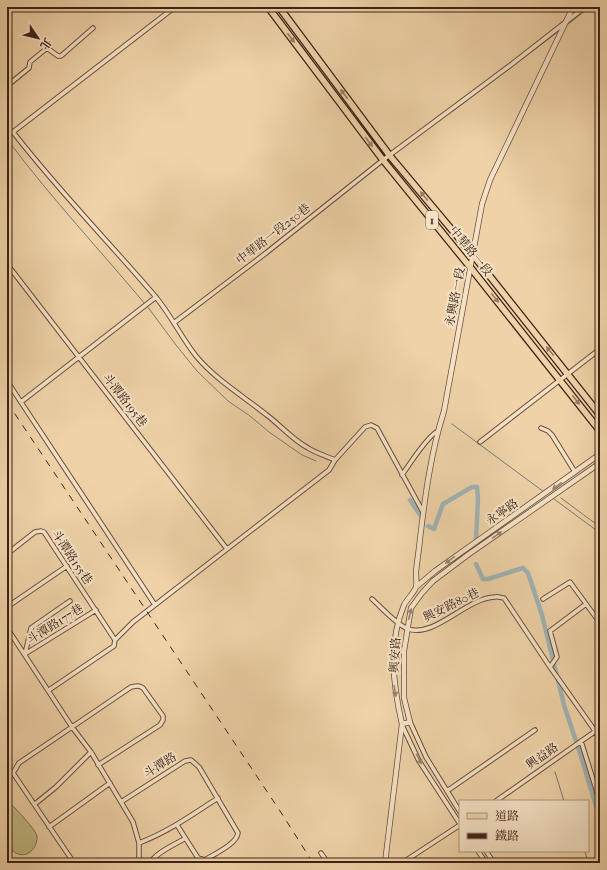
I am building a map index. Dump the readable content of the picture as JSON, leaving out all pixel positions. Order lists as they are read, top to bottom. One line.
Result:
{"streets":{"main road":["1","中華路一段"],"street":["中華路一段250巷","永興路一段","斗潭路195巷","永寧路","斗潭路155巷","興安路80巷","斗潭路177巷","興安路","興益路","斗潭路"]},"crossings":[["中華路一段250巷","中華路一段"],["中華路一段250巷","永興路一段"],["中華路一段","永興路一段"],["永寧路","興安路"],["斗潭路155巷","斗潭路177巷"],["興安路80巷","興安路"],["興安路80巷","興益路"]],"legend":["道路","鐵路"],"north":"bottom right"}
